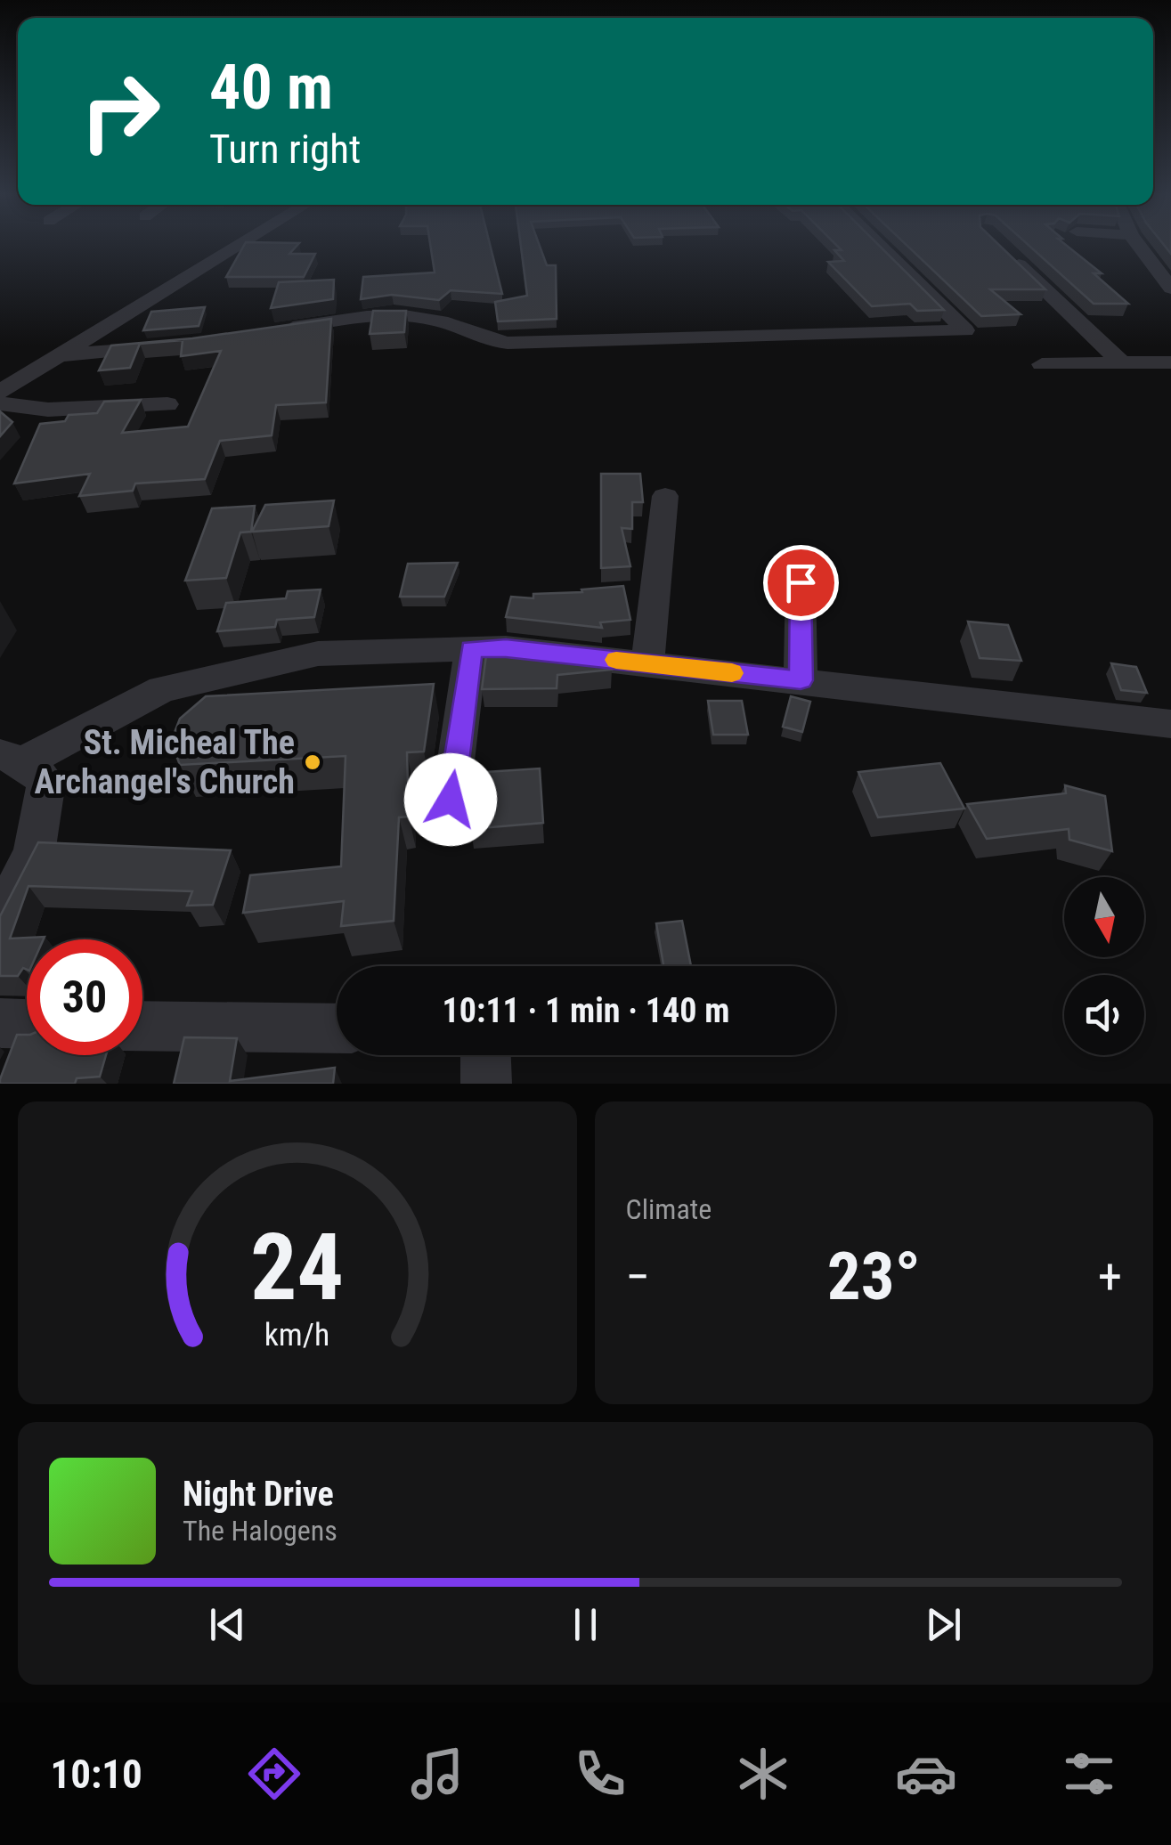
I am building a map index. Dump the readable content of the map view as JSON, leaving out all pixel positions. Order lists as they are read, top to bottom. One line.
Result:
{"places":["St. Micheal The Archangel's Church"],"north":"bottom","page":{"turn":["40 m","Turn right"],"limit":"30","trip":"10:11 · 1 min · 140 m","tile":"Climate","heat":["−","23°","+"],"song":["Night Drive","The Halogens"],"tabs":"10:10","gauge":["24","km/h"]}}
